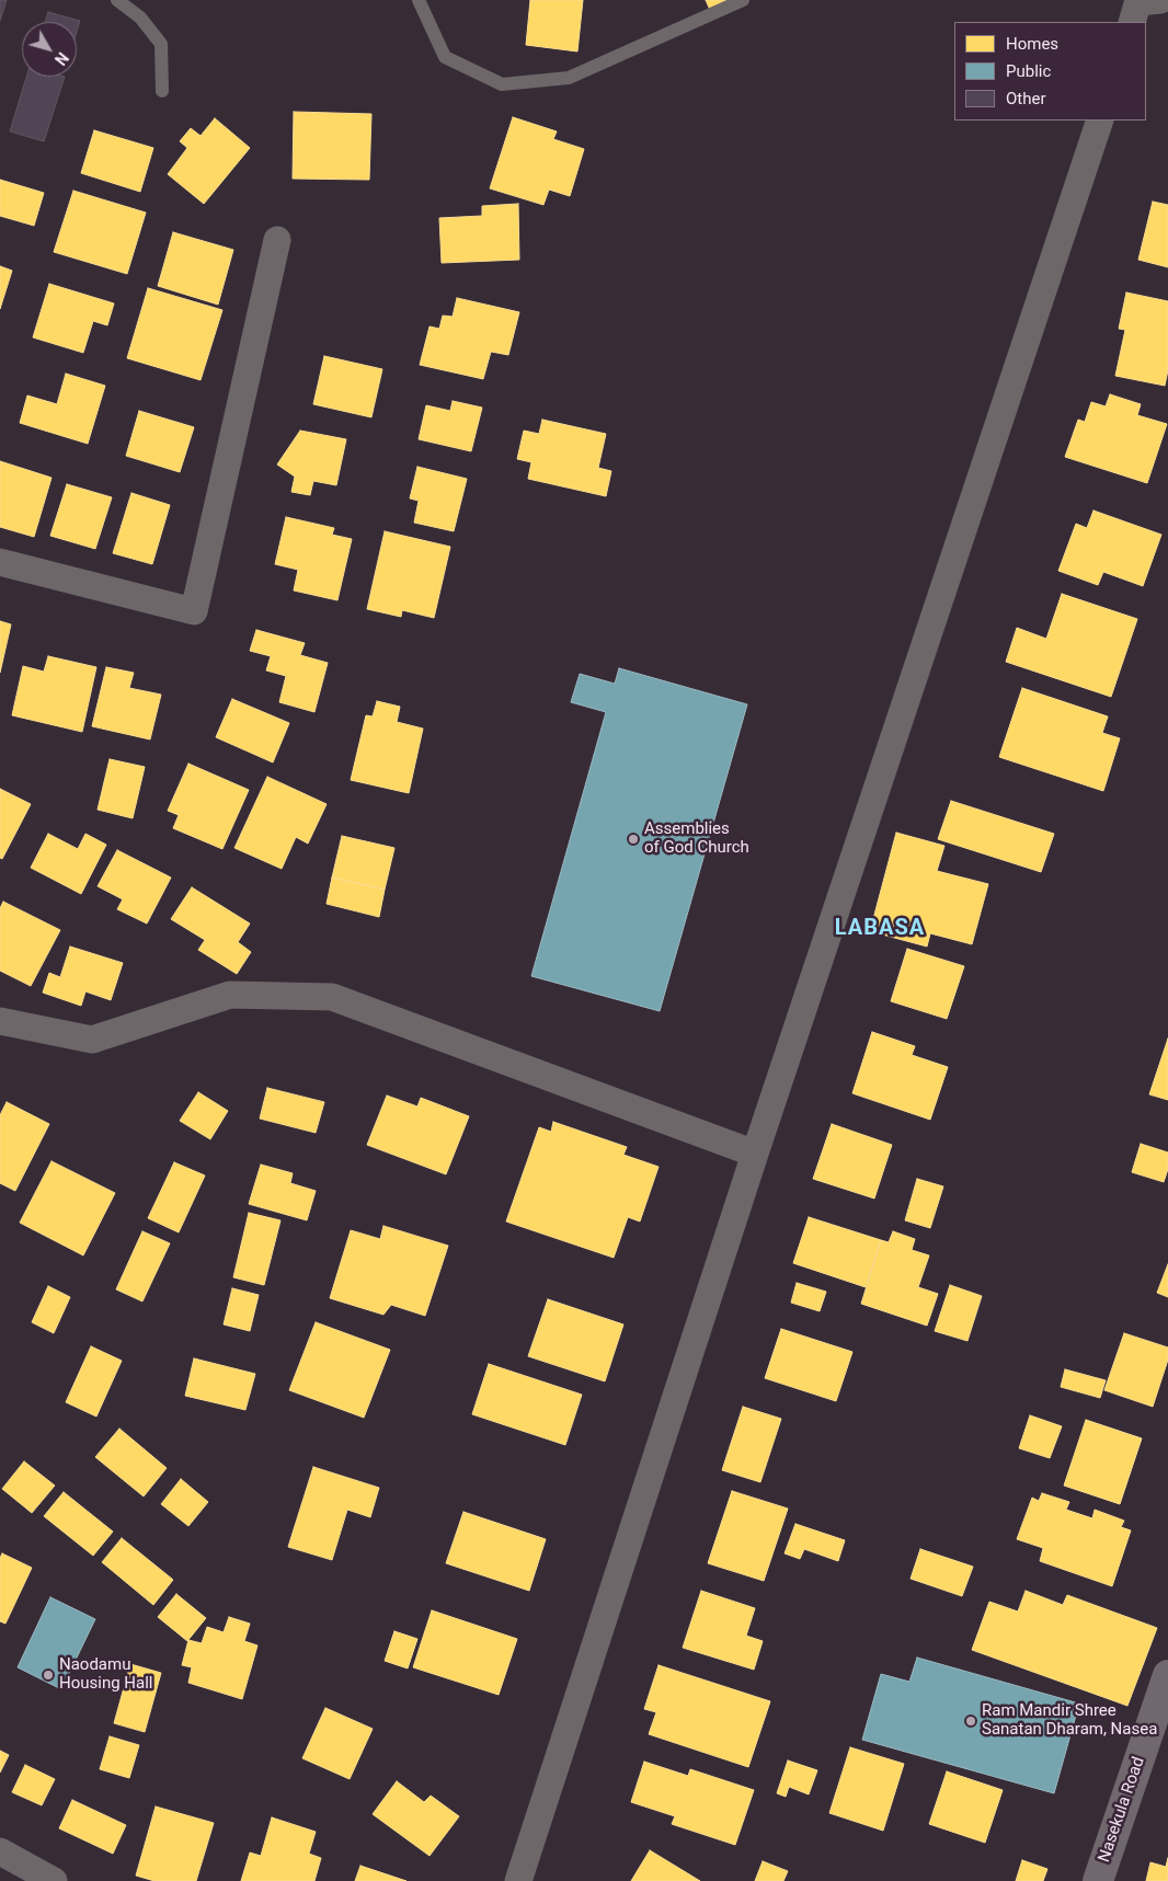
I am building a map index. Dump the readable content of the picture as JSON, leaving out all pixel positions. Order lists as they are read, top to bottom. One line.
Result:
{"streets":{"main road":["Nasekula Road"]},"districts":["LABASA"],"places":["Assemblies of God Church","Naodamu Housing Hall","Ram Mandir Shree Sanatan Dharam, Nasea"],"legend":["Homes","Public","Other"],"north":"bottom right"}
